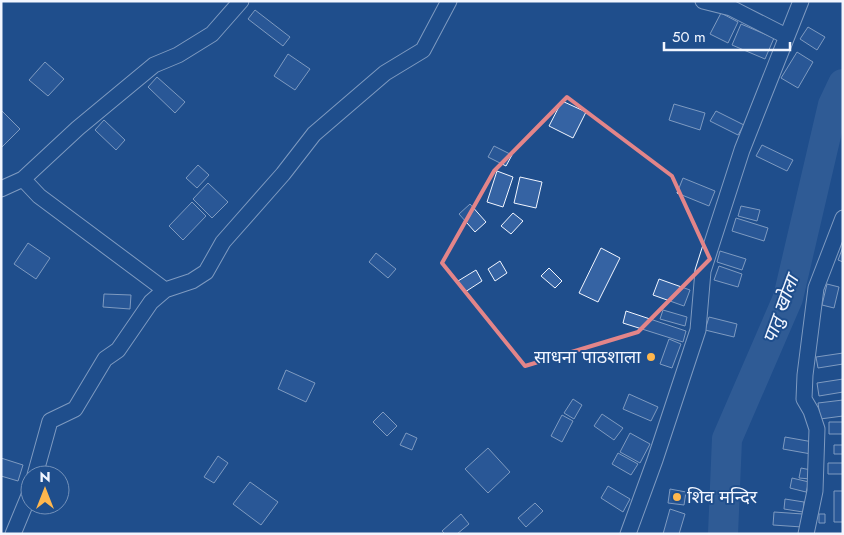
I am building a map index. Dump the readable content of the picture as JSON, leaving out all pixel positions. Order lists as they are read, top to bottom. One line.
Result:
{"water":["पातु खोला"],"places":["साधना पाठशाला","शिव मन्दिर"],"scale_bar":"50 m","north":"top"}
